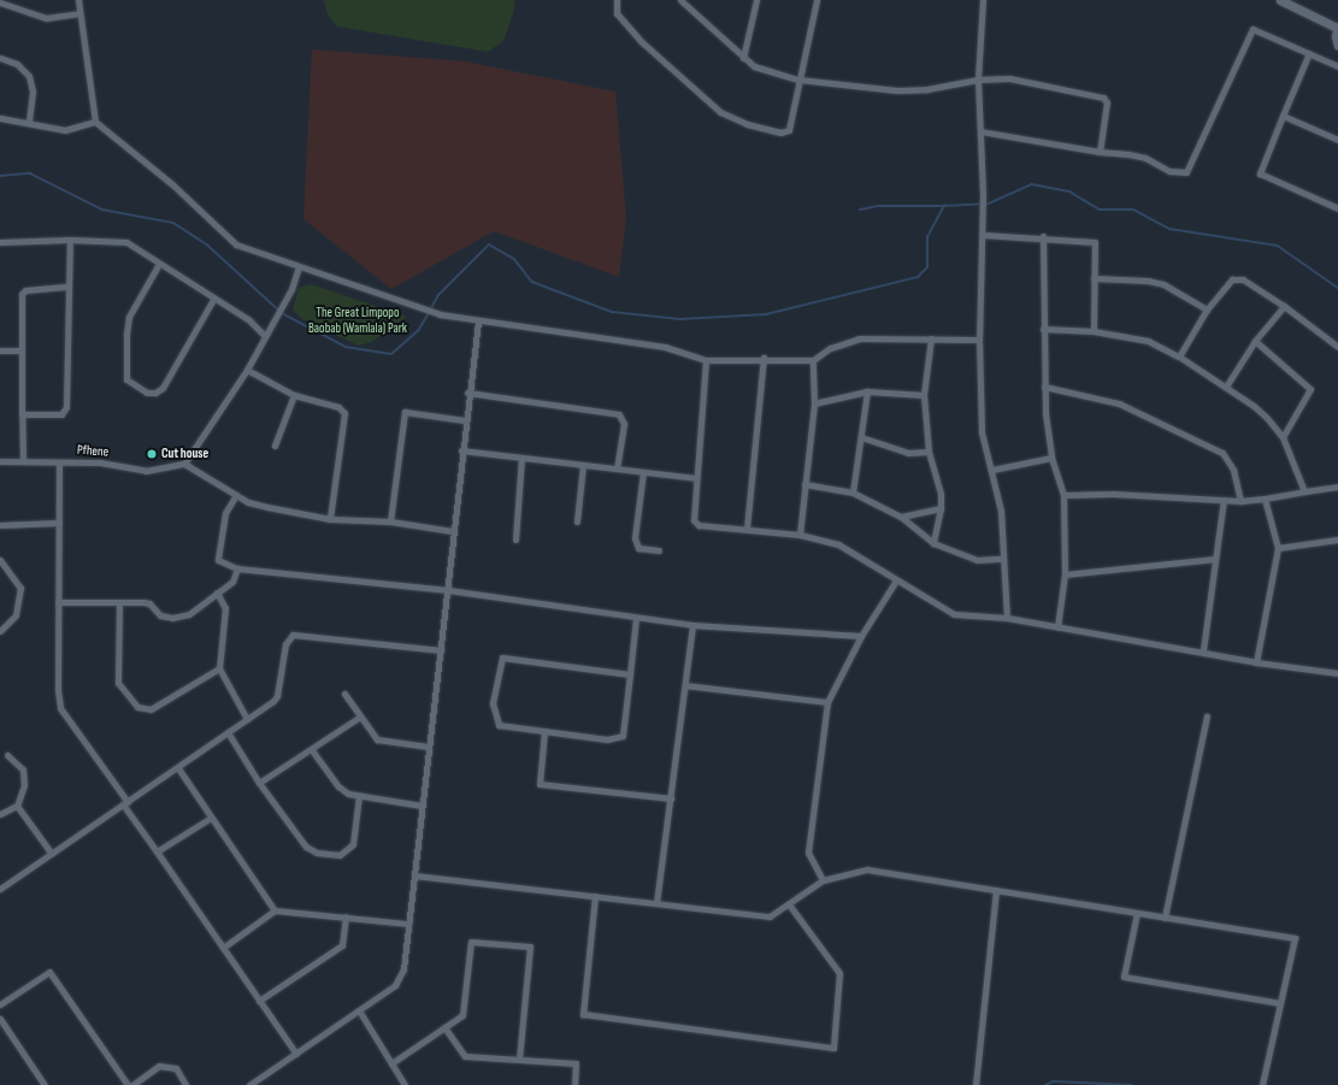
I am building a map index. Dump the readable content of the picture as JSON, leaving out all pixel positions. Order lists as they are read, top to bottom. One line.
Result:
{"streets":{"street":["Pfhene"]},"parks":["The Great Limpopo Baobab (Wamlala) Park"],"places":["Cut house"]}
